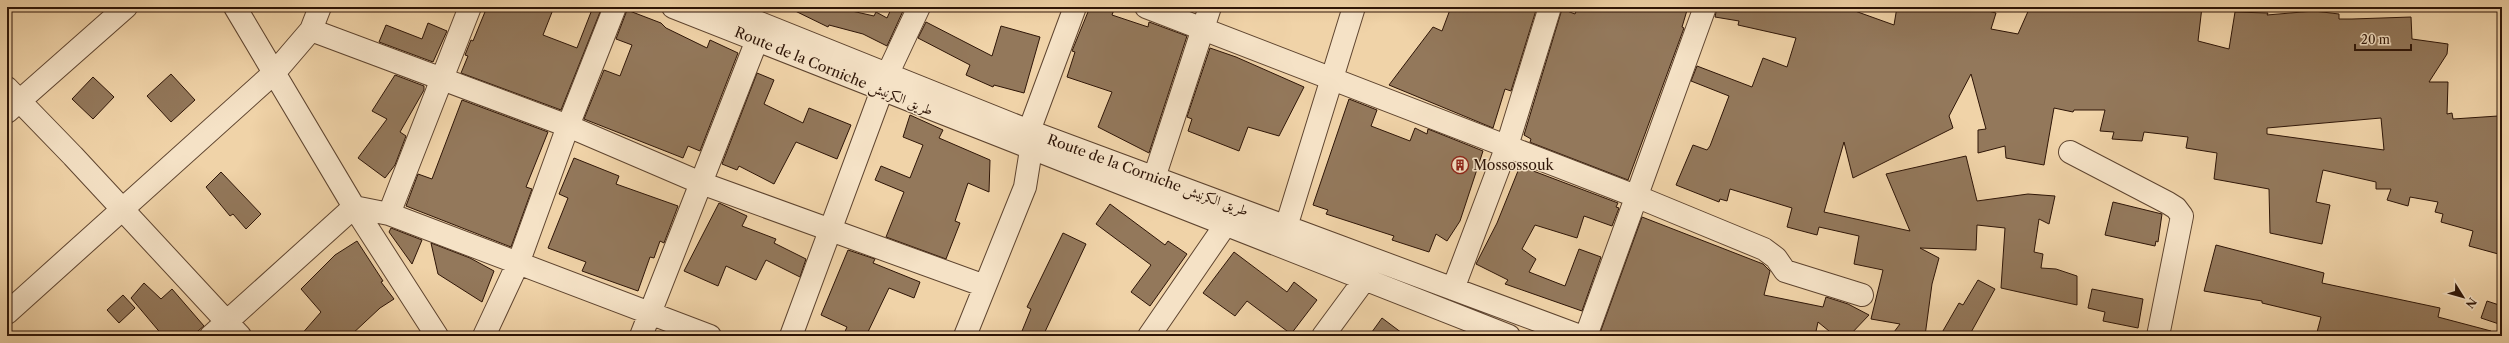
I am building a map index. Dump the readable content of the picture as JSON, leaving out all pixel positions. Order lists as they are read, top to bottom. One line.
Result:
{"streets":{"street":["Route de la Corniche طريق الكرنيش"]},"places":{"building":["Mossossouk"]},"scale_bar":"20 m","north":"bottom right"}
